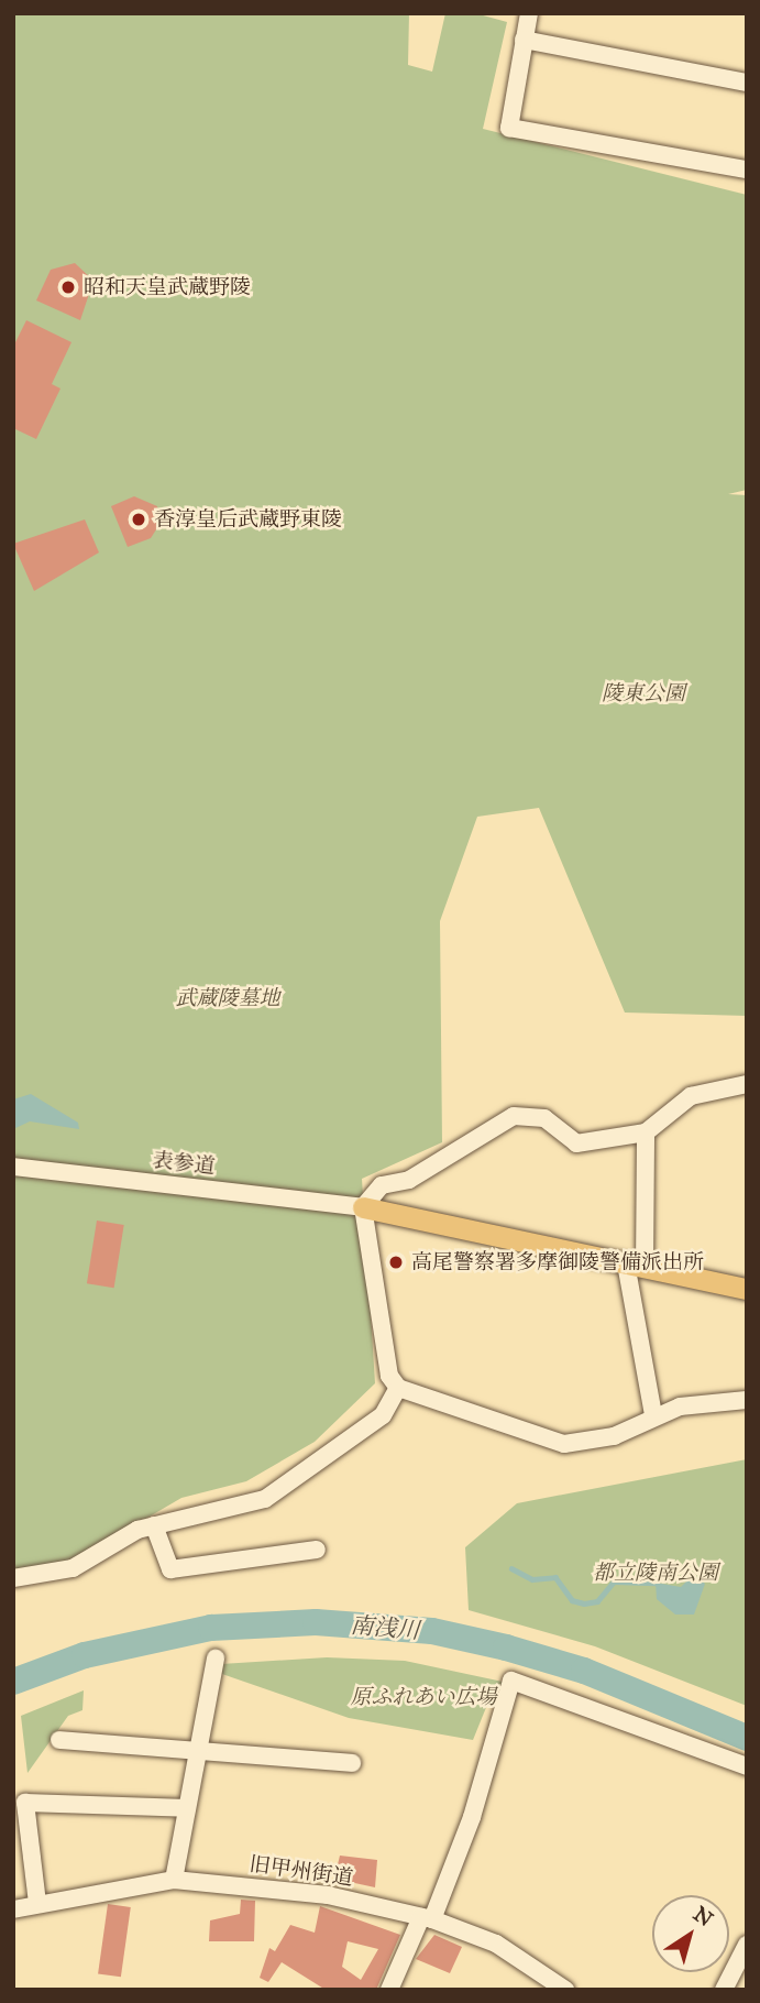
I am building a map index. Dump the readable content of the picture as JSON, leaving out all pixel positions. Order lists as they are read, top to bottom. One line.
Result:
{"streets":{"street":["表参道","旧甲州街道"]},"water":["南浅川"],"parks":["陵東公園","武蔵陵墓地","都立陵南公園","原ふれあい広場"],"places":["昭和天皇武蔵野陵","香淳皇后武蔵野東陵","高尾警察署多摩御陵警備派出所"],"north":"top right"}
